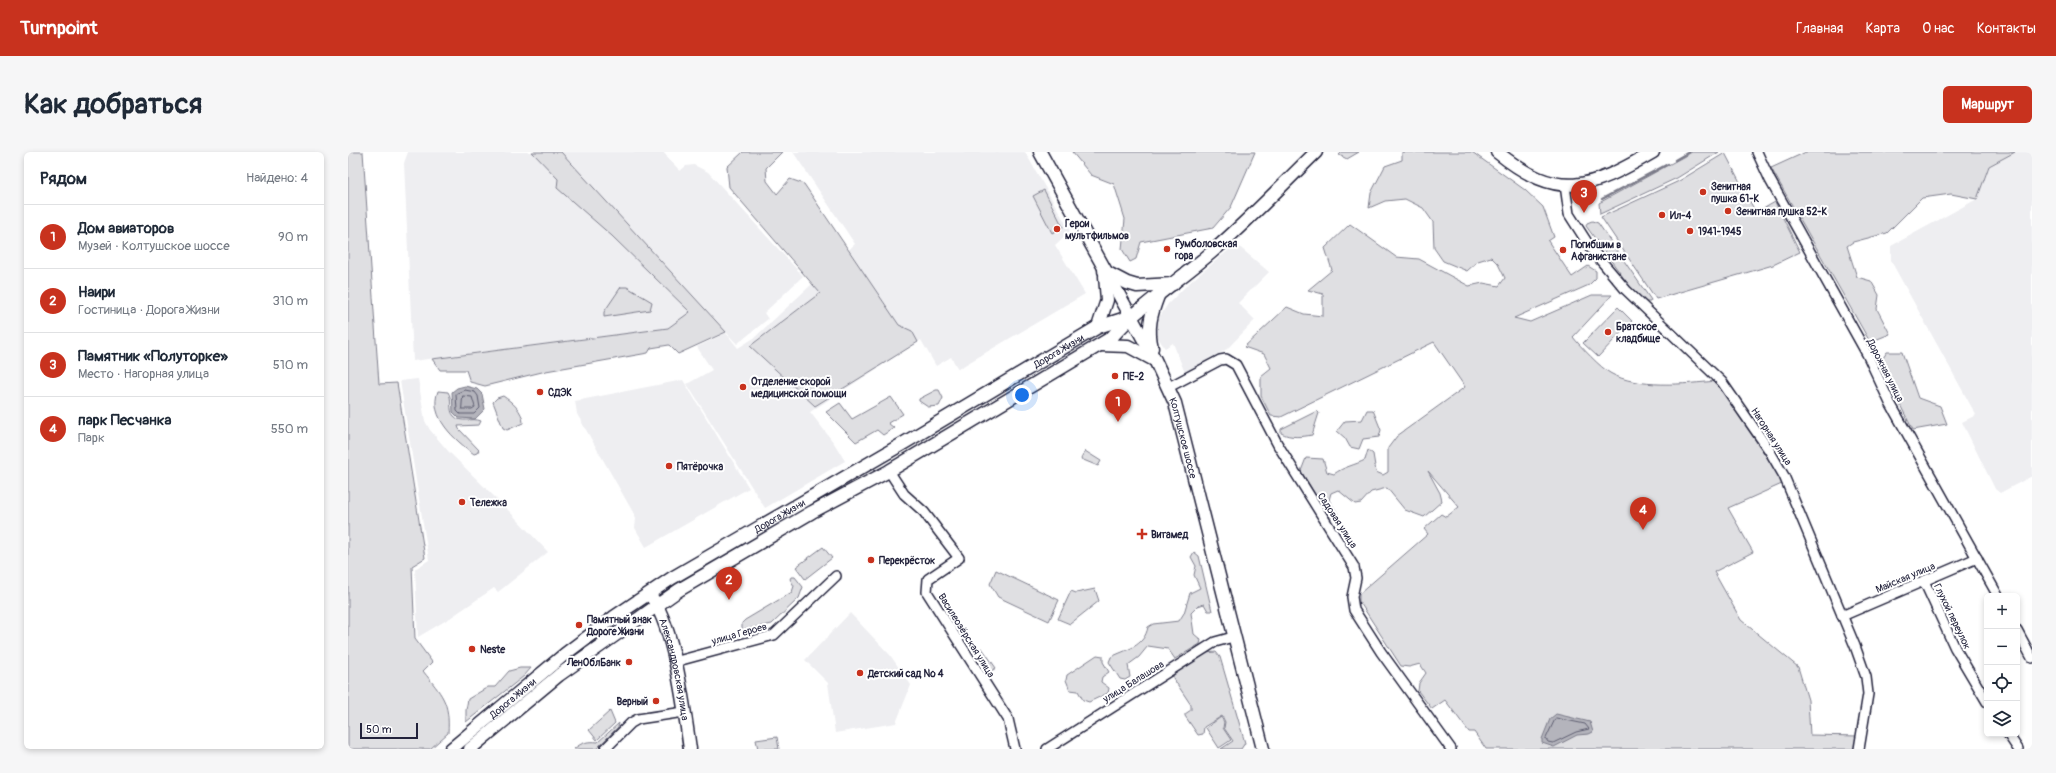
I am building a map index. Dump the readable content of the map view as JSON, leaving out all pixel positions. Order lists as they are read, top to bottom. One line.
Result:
{"streets":{"main road":["Дорога Жизни","Колтушское шоссе","Александровская улица"],"street":["Дорожная улица","Нагорная улица","Садовая улица","Майская улица","Глухой переулок","улица Героев","Василеозёрская улица","улица Балашова"]},"crossings":[["Дорога Жизни","Колтушское шоссе"],["Дорога Жизни","Василеозёрская улица"],["Дорога Жизни","Александровская улица"],["Дорожная улица","Майская улица"],["Нагорная улица","Майская улица"],["Колтушское шоссе","Садовая улица"],["Колтушское шоссе","улица Балашова"],["Майская улица","Глухой переулок"],["улица Героев","Александровская улица"]],"places":{"other":["Зенитная пушка 61-К","Зенитная пушка 52-К","Ил-4","Герои мультфильмов","1941-1945","Румболовская гора","Погибшим в Афганистане","Братское кладбище","ПЕ-2","Отделение скорой медицинской помощи","СДЭК","Пятёрочка","Тележка","Перекрёсток","Памятный знак Дороге Жизни","Neste","ЛенОблБанк","Детский сад № 4","Верный"],"health":["Витамед"]},"scale_bar":"50 m","page":{"header":"Turnpoint","nav":["Главная","Карта","О нас","Контакты"],"buttons":"Маршрут","title":"Как добраться","heading":["Рядом","Найдено: 4"],"pins":["3","1","4","2"],"list":[{"mark":"1","name":"Дом авиаторов","note":"Музей · Колтушское шоссе","value":"90 m"},{"mark":"2","name":"Наири","note":"Гостиница · Дорога Жизни","value":"310 m"},{"mark":"3","name":"Памятник «Полуторке»","note":"Место · Нагорная улица","value":"510 m"},{"mark":"4","name":"парк Песчанка","note":"Парк","value":"550 m"}],"map_buttons":["+","−"],"scale":"50 m"}}
